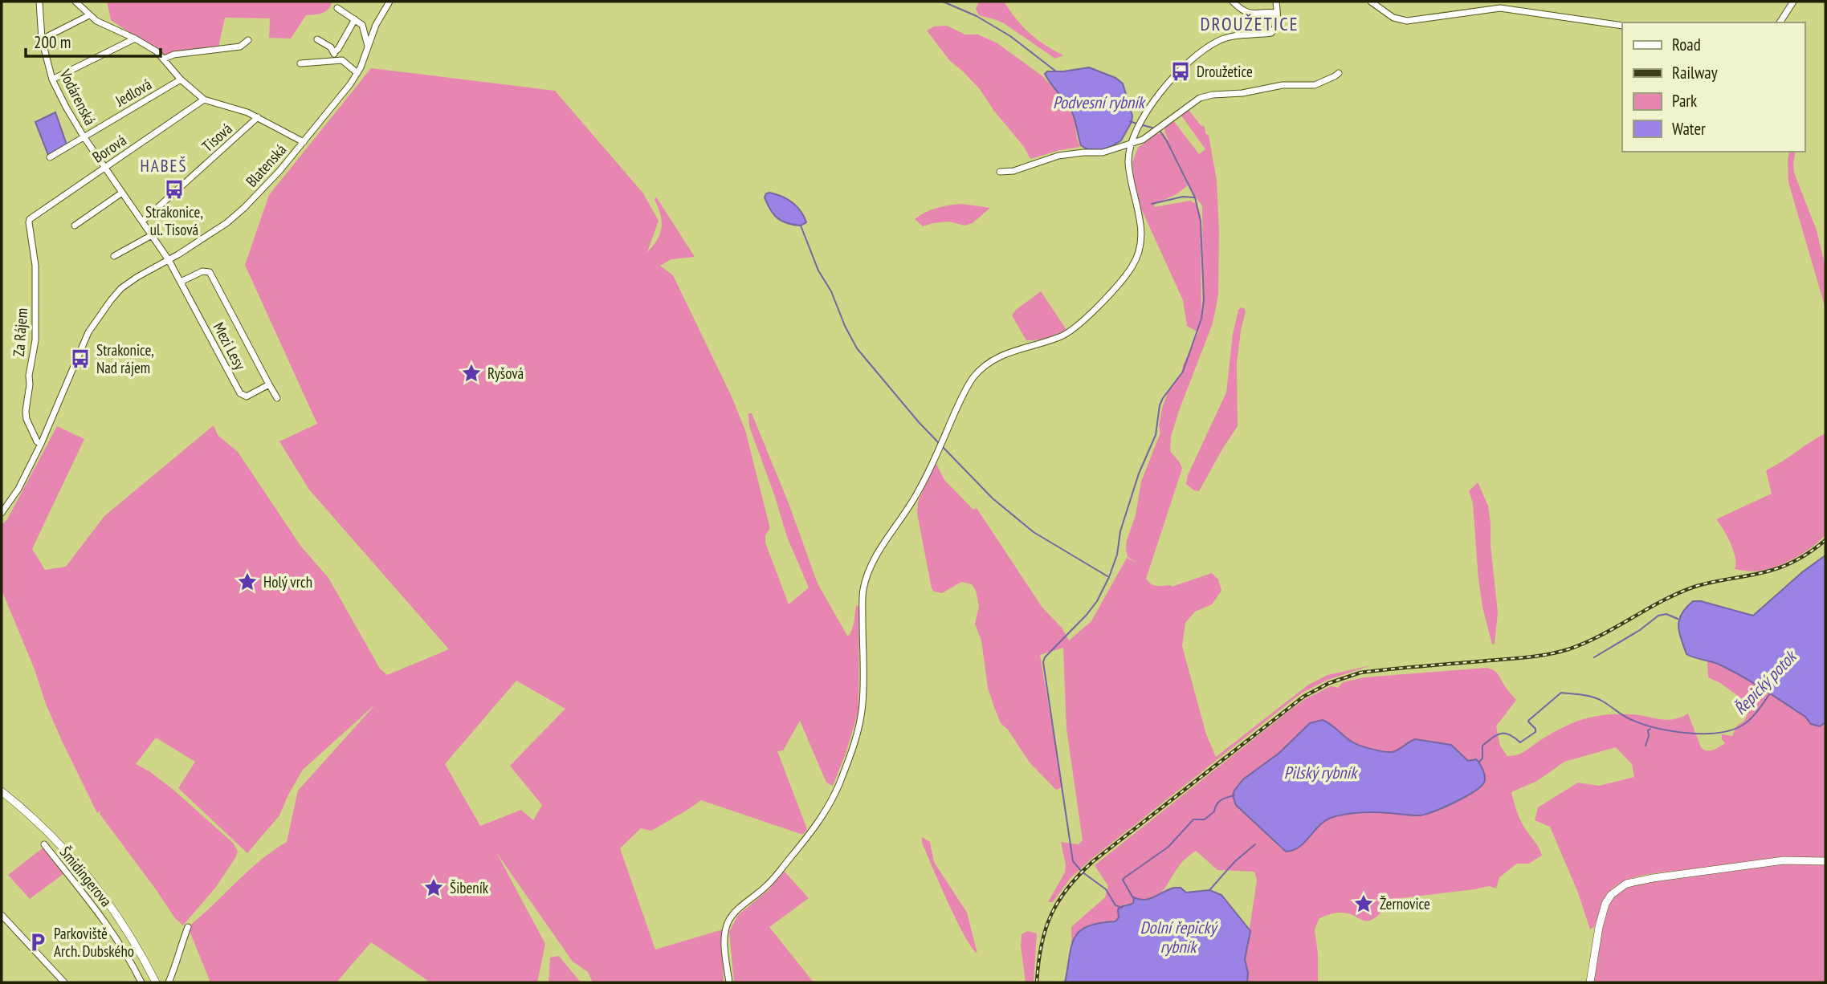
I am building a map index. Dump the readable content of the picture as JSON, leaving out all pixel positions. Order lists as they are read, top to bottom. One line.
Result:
{"streets":{"street":["Jedlová","Vodárenská","Tisová","Borová","Blatenská","Za Rájem","Mezi Lesy","Šmidingerova"]},"crossings":[["Jedlová","Vodárenská"],["Vodárenská","Tisová"],["Vodárenská","Borová"],["Vodárenská","Blatenská"],["Vodárenská","Mezi Lesy"],["Borová","Za Rájem"],["Blatenská","Za Rájem"],["Blatenská","Mezi Lesy"]],"districts":["DROUŽETICE","HABEŠ"],"water":["Podvesní rybník","Řepický potok","Pilský rybník","Dolní řepický rybník"],"places":{"bus stop":["Droužetice","Strakonice, ul. Tisová","Strakonice, Nad rájem"],"place":["Ryšová","Holý vrch","Šibeník","Žernovice"],"parking":["Parkoviště Arch. Dubského"]},"legend":["Road","Railway","Park","Water"],"scale_bar":"200 m"}
